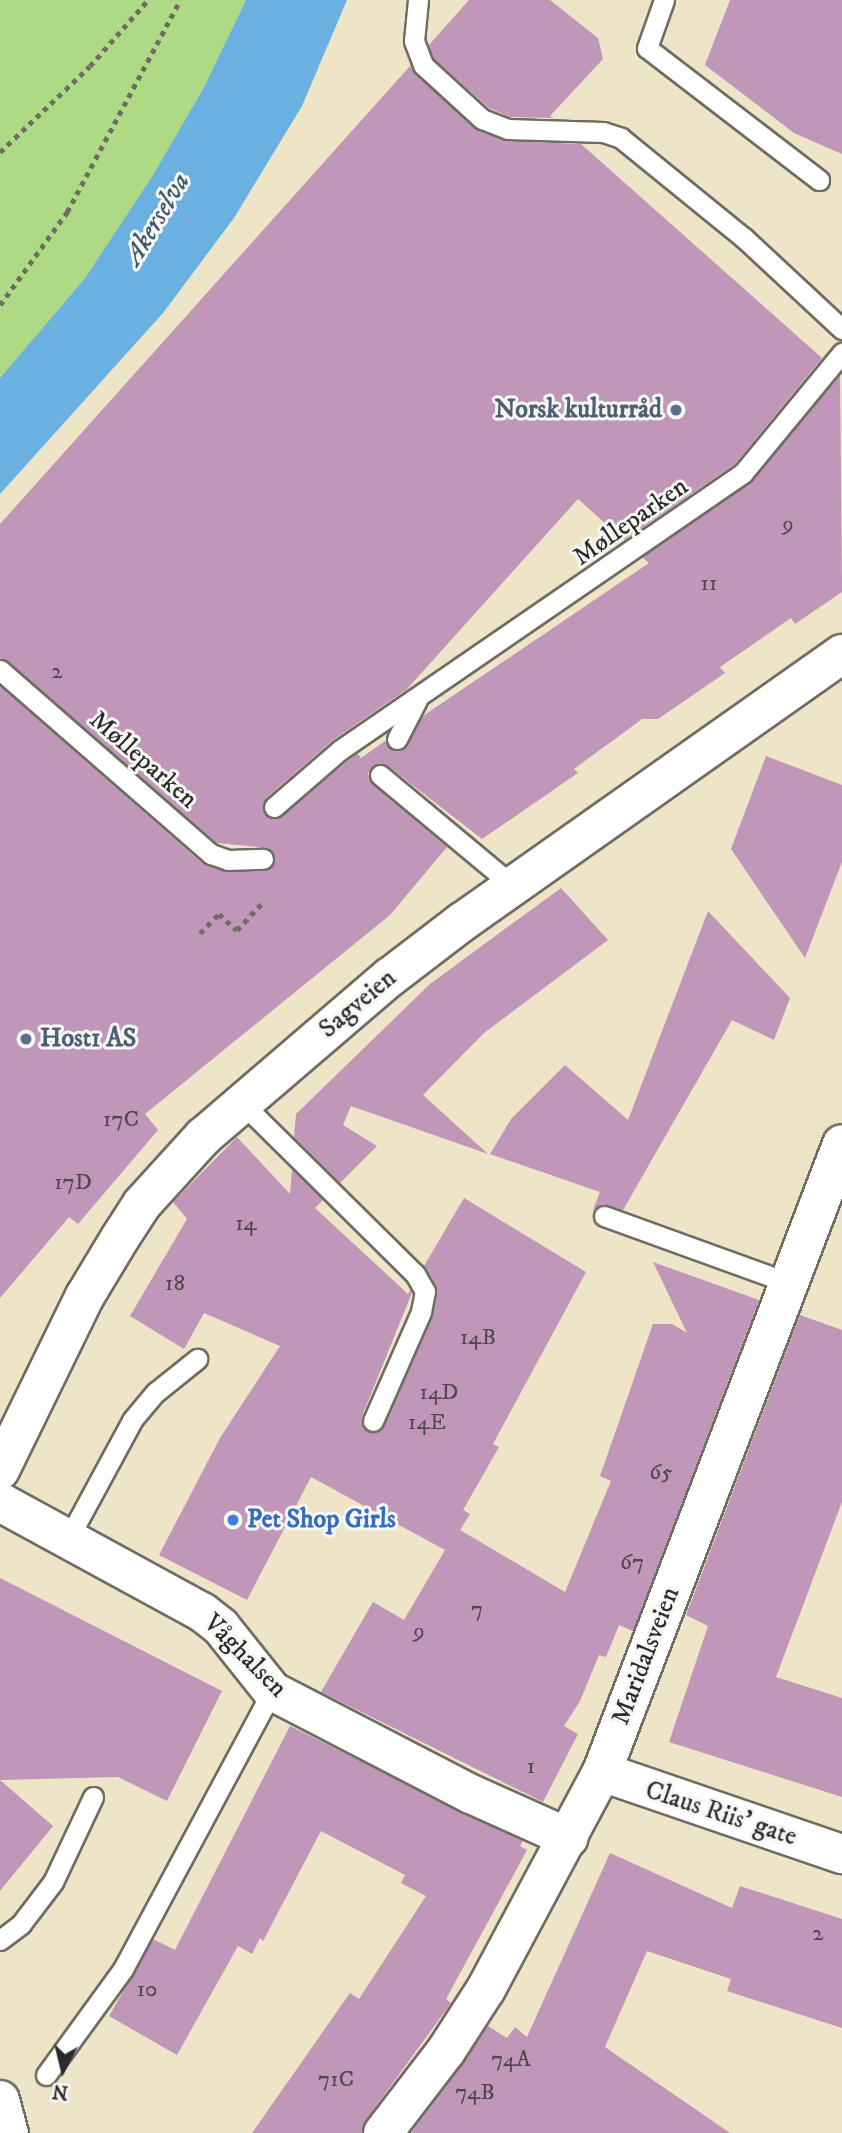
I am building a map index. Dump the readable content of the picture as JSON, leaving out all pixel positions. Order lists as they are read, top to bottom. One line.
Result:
{"streets":{"street":["Sagveien","Våghalsen","Maridalsveien","Claus Riis' gate"],"lane":["Mølleparken"]},"crossings":[["Våghalsen","Maridalsveien"],["Maridalsveien","Claus Riis' gate"]],"water":["Akerselva"],"places":["Norsk kulturråd","Host1 AS","Pet Shop Girls"],"house_numbers":["9","11","2","17C","17D","14","18","14B","14D","14E","65","67","7","9","1","2","10","74A","71C","74B"],"north":"bottom"}
